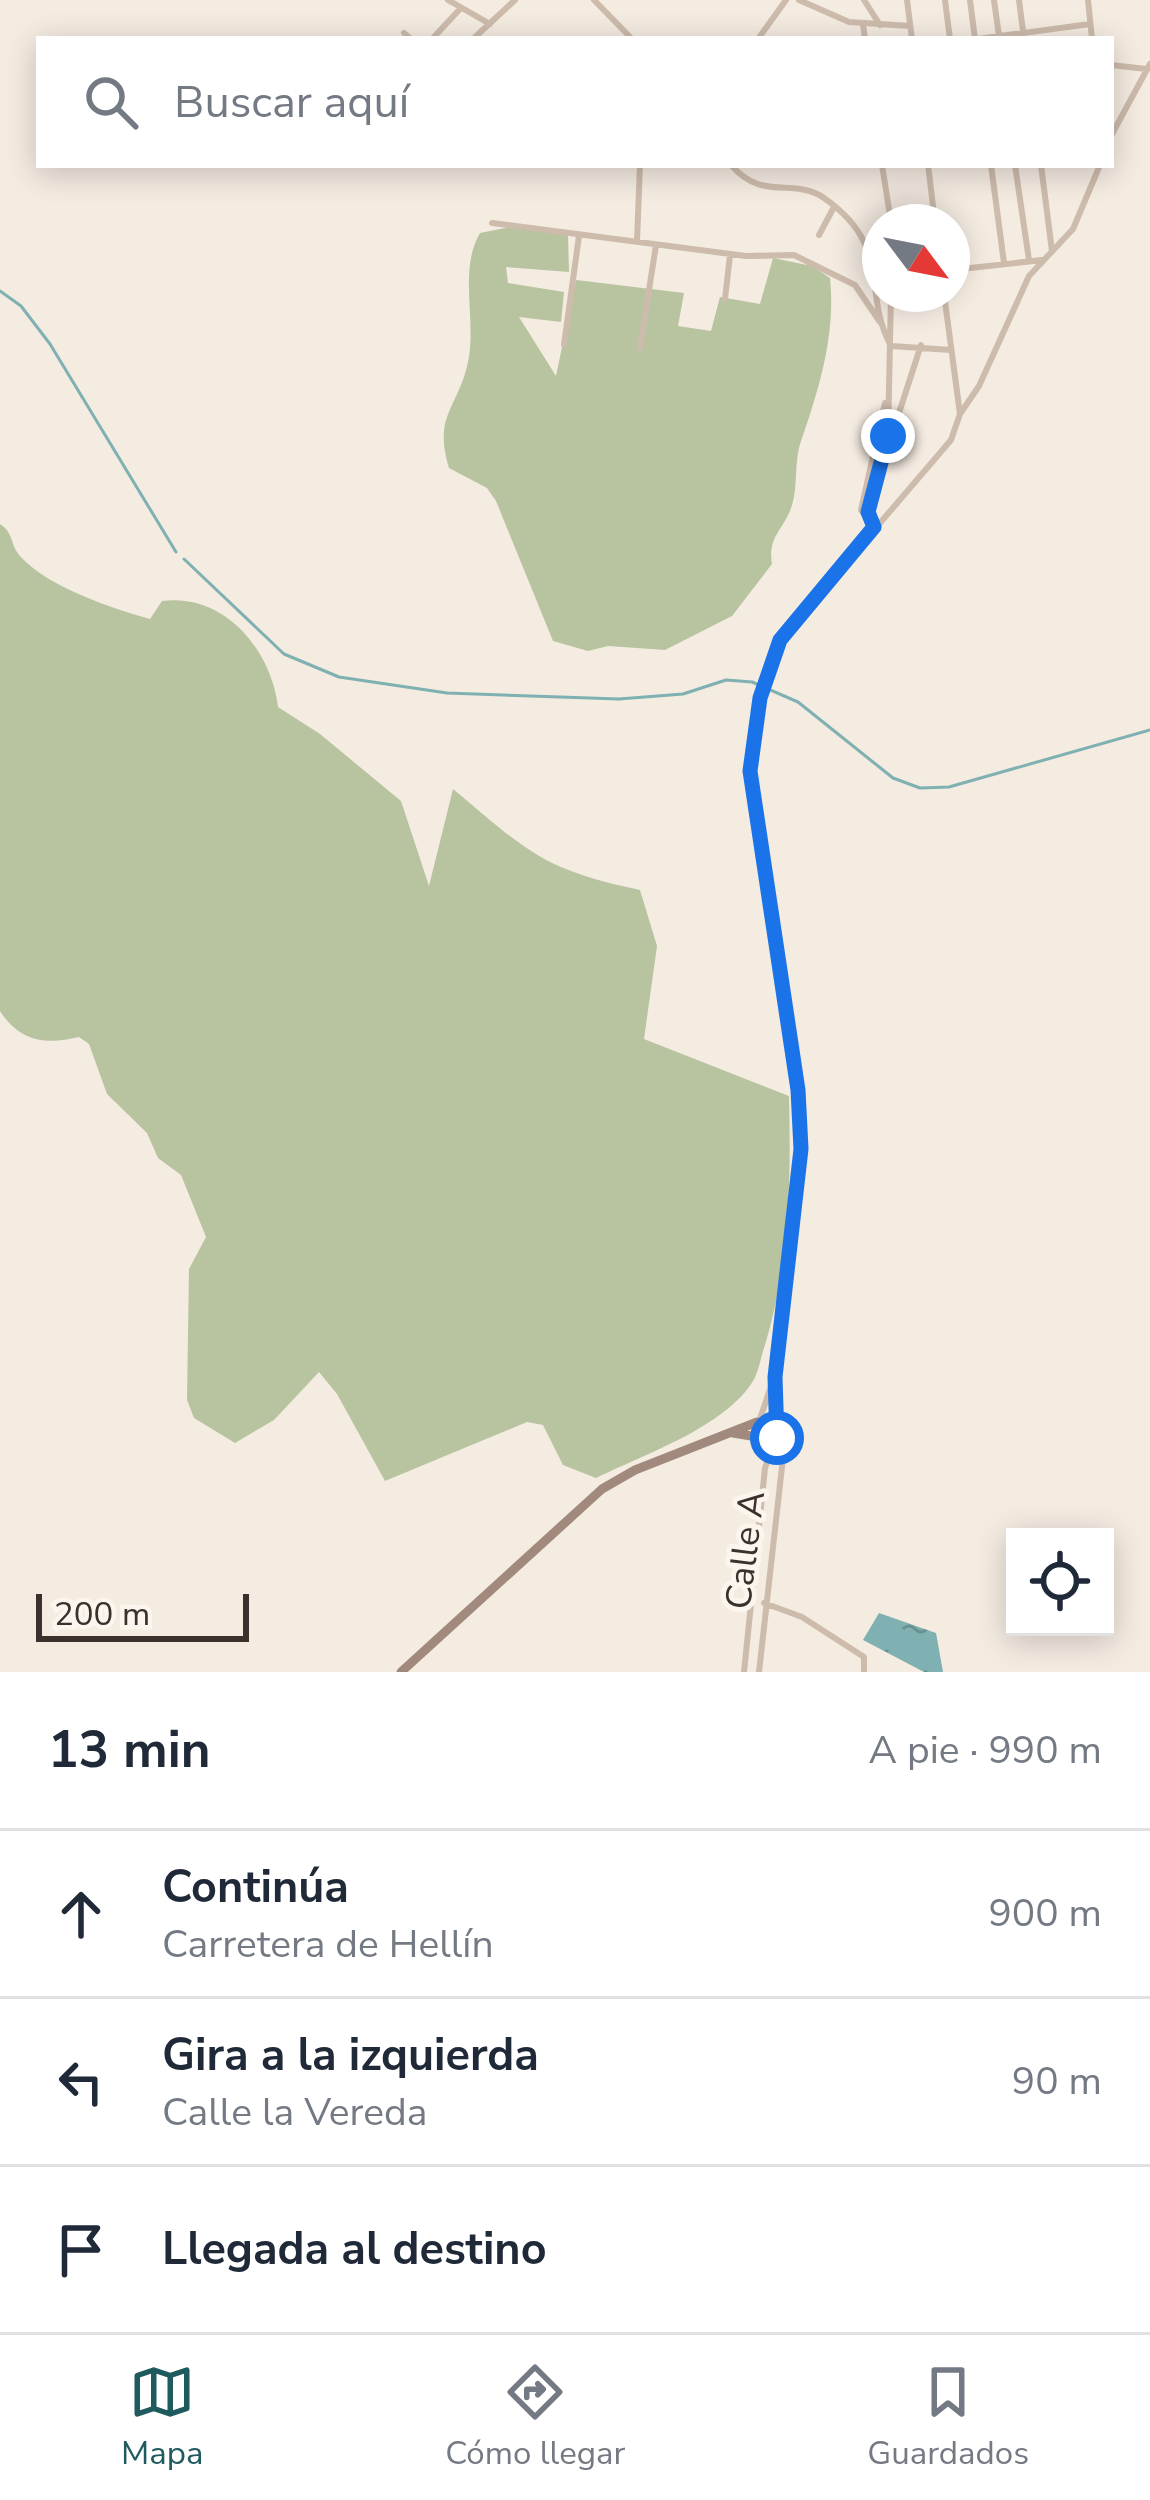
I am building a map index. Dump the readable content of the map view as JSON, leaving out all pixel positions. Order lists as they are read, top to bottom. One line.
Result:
{"streets":{"street":["Calle A"]},"scale_bar":"200 m","north":"bottom right","page":{"search":"Buscar aquí","scale":"200 m","heading":["13 min","A pie · 990 m"],"list":[["Continúa","Carretera de Hellín","900 m"],["Gira a la izquierda","Calle la Vereda","90 m"],"Llegada al destino"],"nav":["Mapa","Cómo llegar","Guardados"]}}
